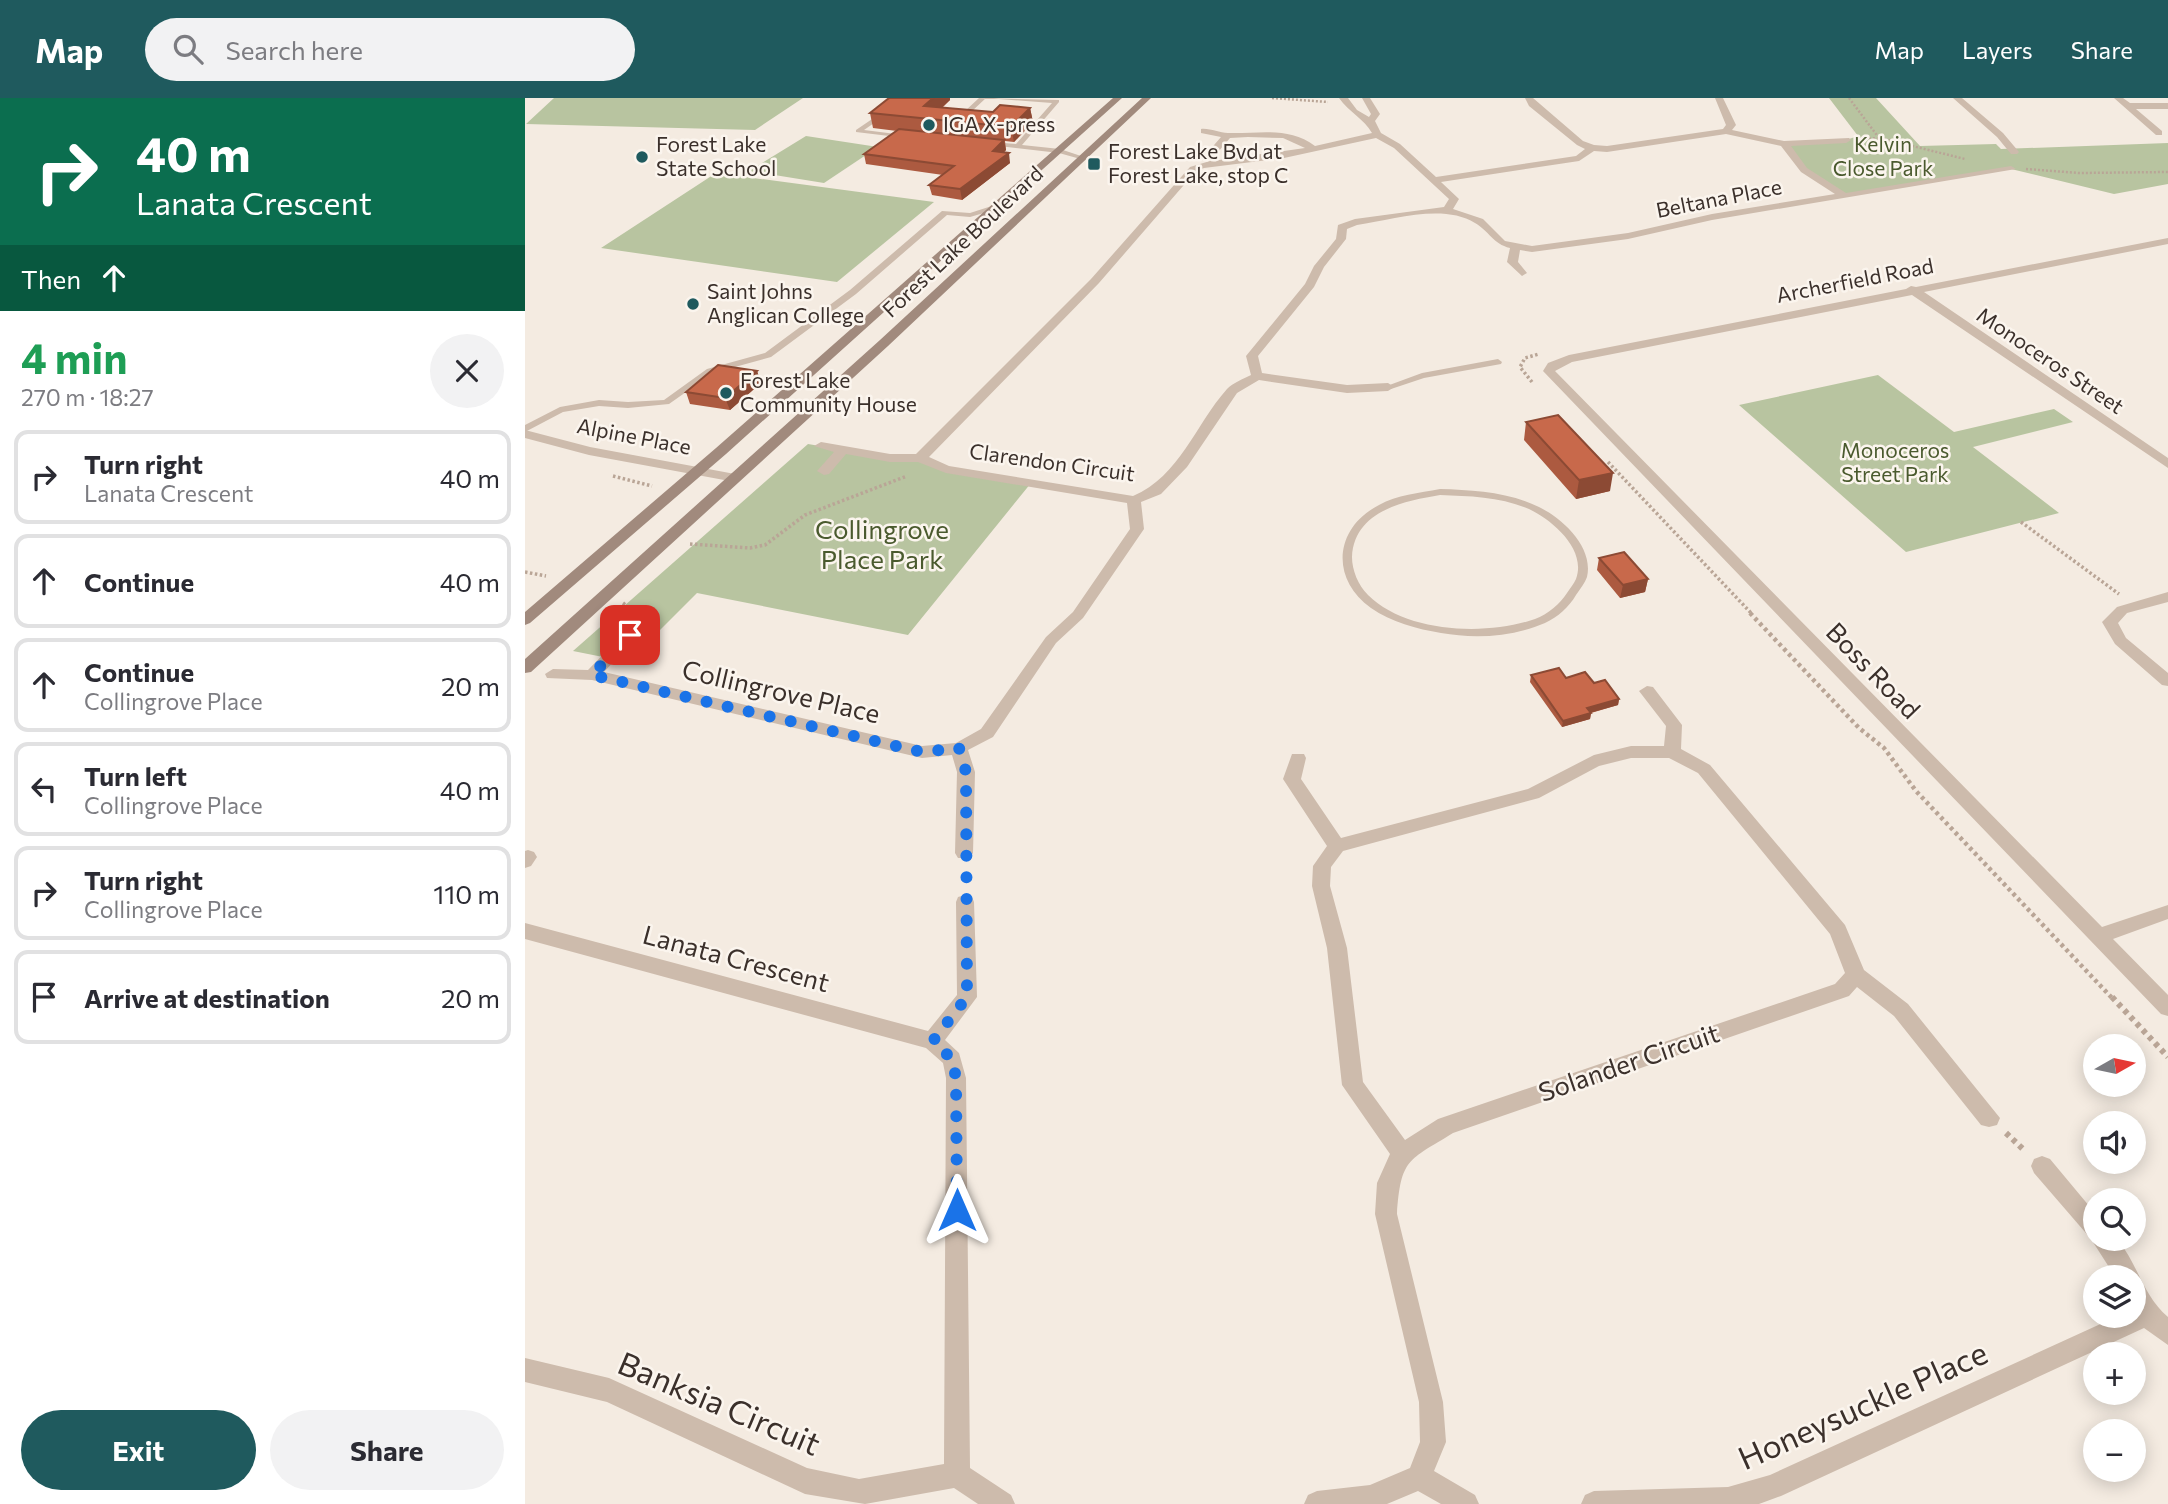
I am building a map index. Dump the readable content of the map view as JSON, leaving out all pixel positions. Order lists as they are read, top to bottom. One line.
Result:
{"streets":{"main road":["Forest Lake Boulevard"],"street":["Beltana Place","Archerfield Road","Monoceros Street","Alpine Place","Clarendon Circuit","Boss Road","Collingrove Place","Lanata Crescent","Solander Circuit","Banksia Circuit","Honeysuckle Place"]},"crossings":[["Forest Lake Boulevard","Alpine Place"],["Archerfield Road","Monoceros Street"],["Archerfield Road","Boss Road"],["Clarendon Circuit","Collingrove Place"]],"parks":["Kelvin Close Park","Monoceros Street Park","Collingrove Place Park"],"places":{"other":["IGA X-press","Forest Lake State School","Saint Johns Anglican College","Forest Lake Community House"],"transit":["Forest Lake Bvd at Forest Lake, stop C"]},"north":"right","page":{"header":"Map","search":"Search here","nav":["Map","Layers","Share"],"turn":["40 m","Lanata Crescent"],"then":"Then","heading":["4 min","270 m · 18:27"],"list":[{"name":"Turn right","note":"Lanata Crescent","value":"40 m"},{"name":"Continue","value":"40 m"},{"name":"Continue","note":"Collingrove Place","value":"20 m"},{"name":"Turn left","note":"Collingrove Place","value":"40 m"},{"name":"Turn right","note":"Collingrove Place","value":"110 m"},{"name":"Arrive at destination","value":"20 m"}],"map_buttons":["+","−"],"buttons":["Exit","Share"]}}
